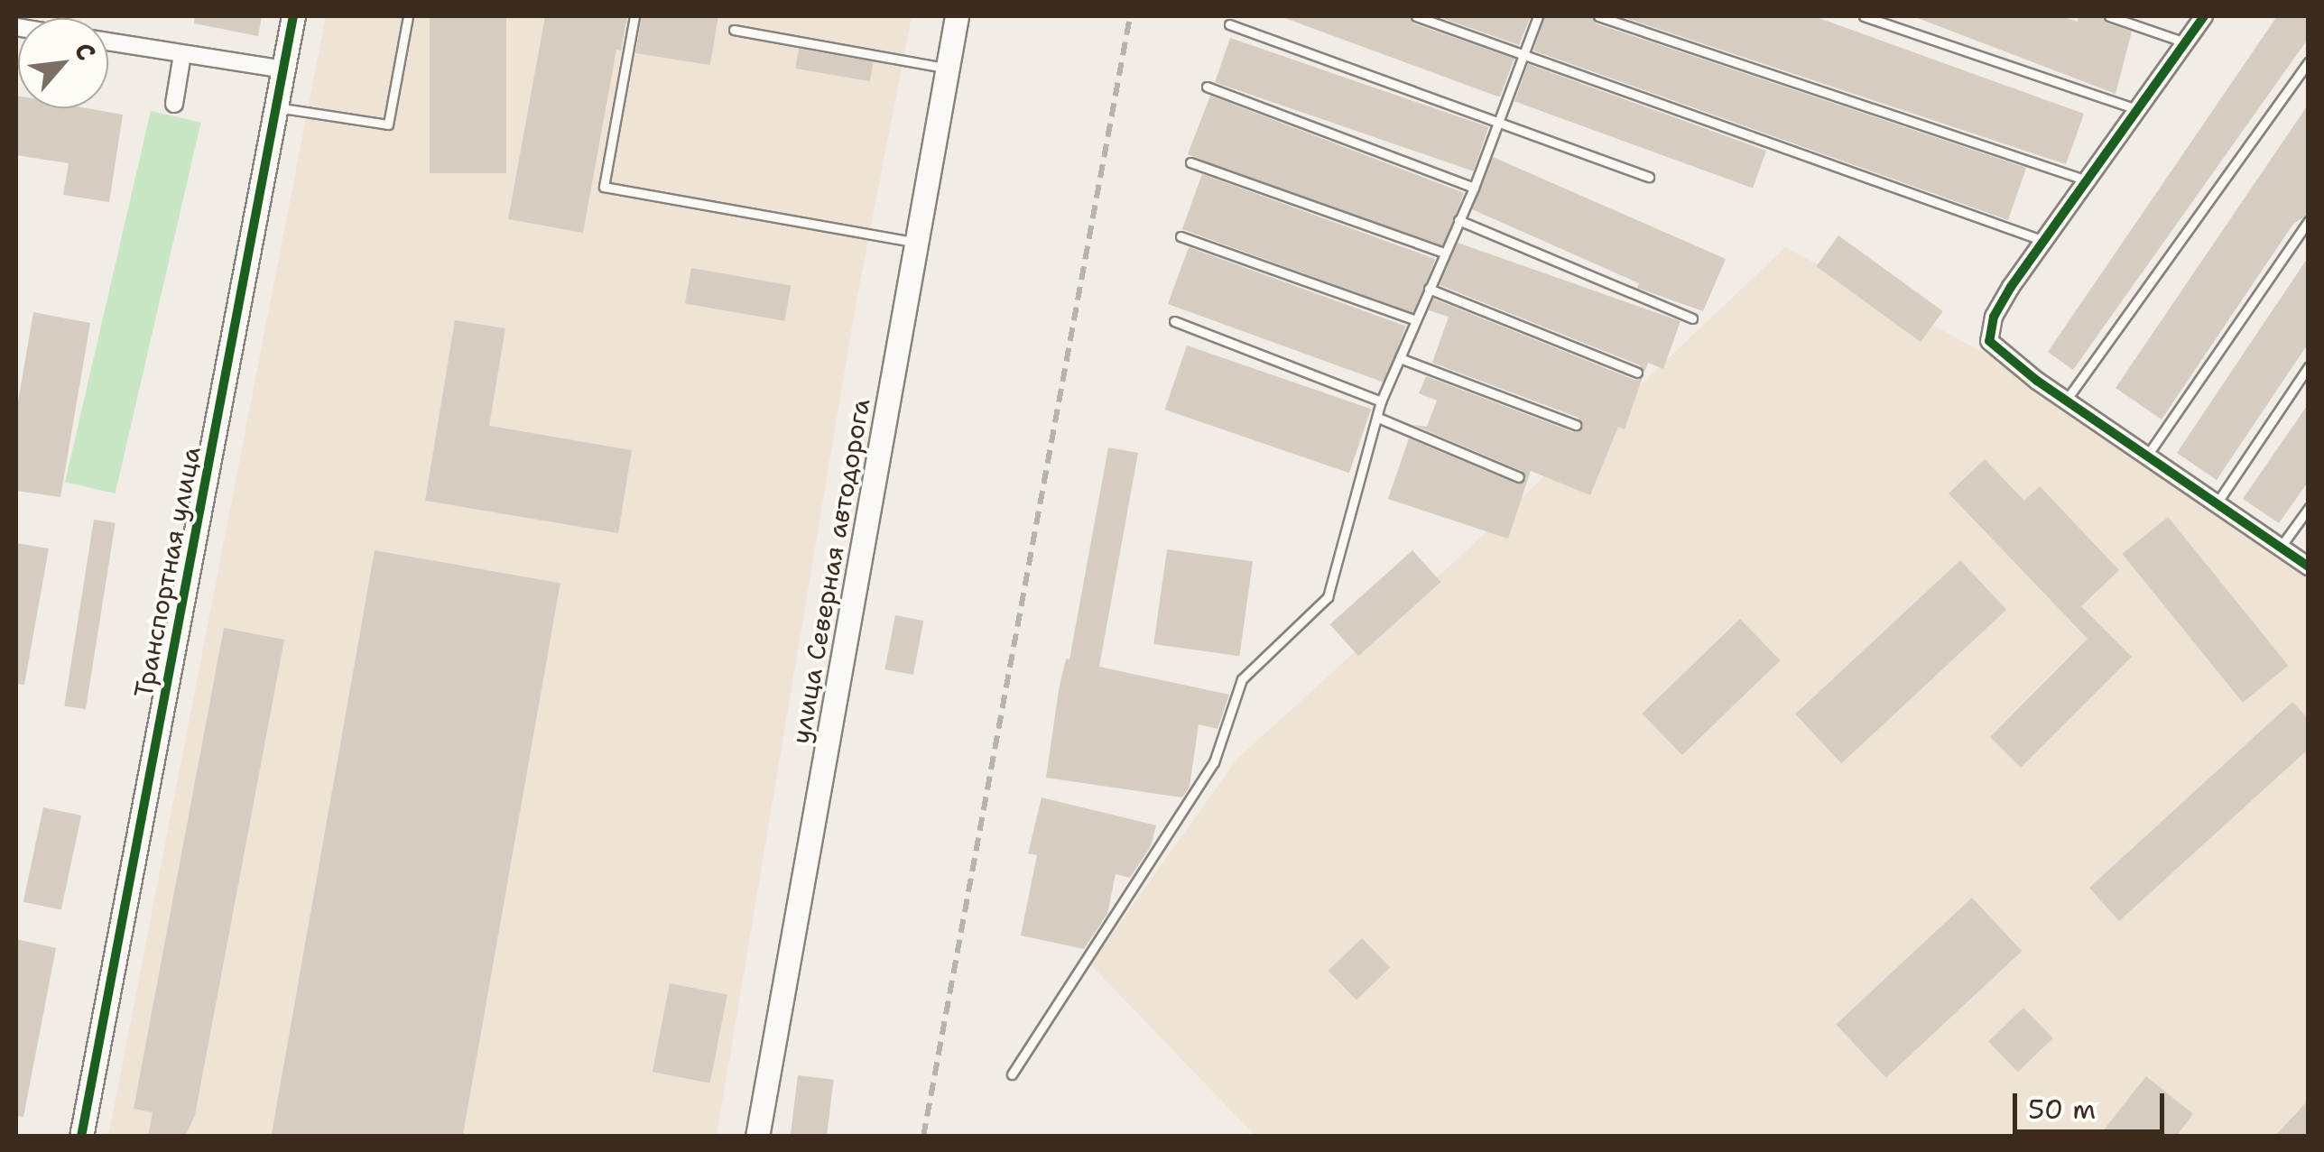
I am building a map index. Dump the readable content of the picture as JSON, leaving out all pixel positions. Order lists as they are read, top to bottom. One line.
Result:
{"streets":{"street":["улица Северная автодорога","Транспортная улица"]},"scale_bar":"50 m","north":"top right"}
